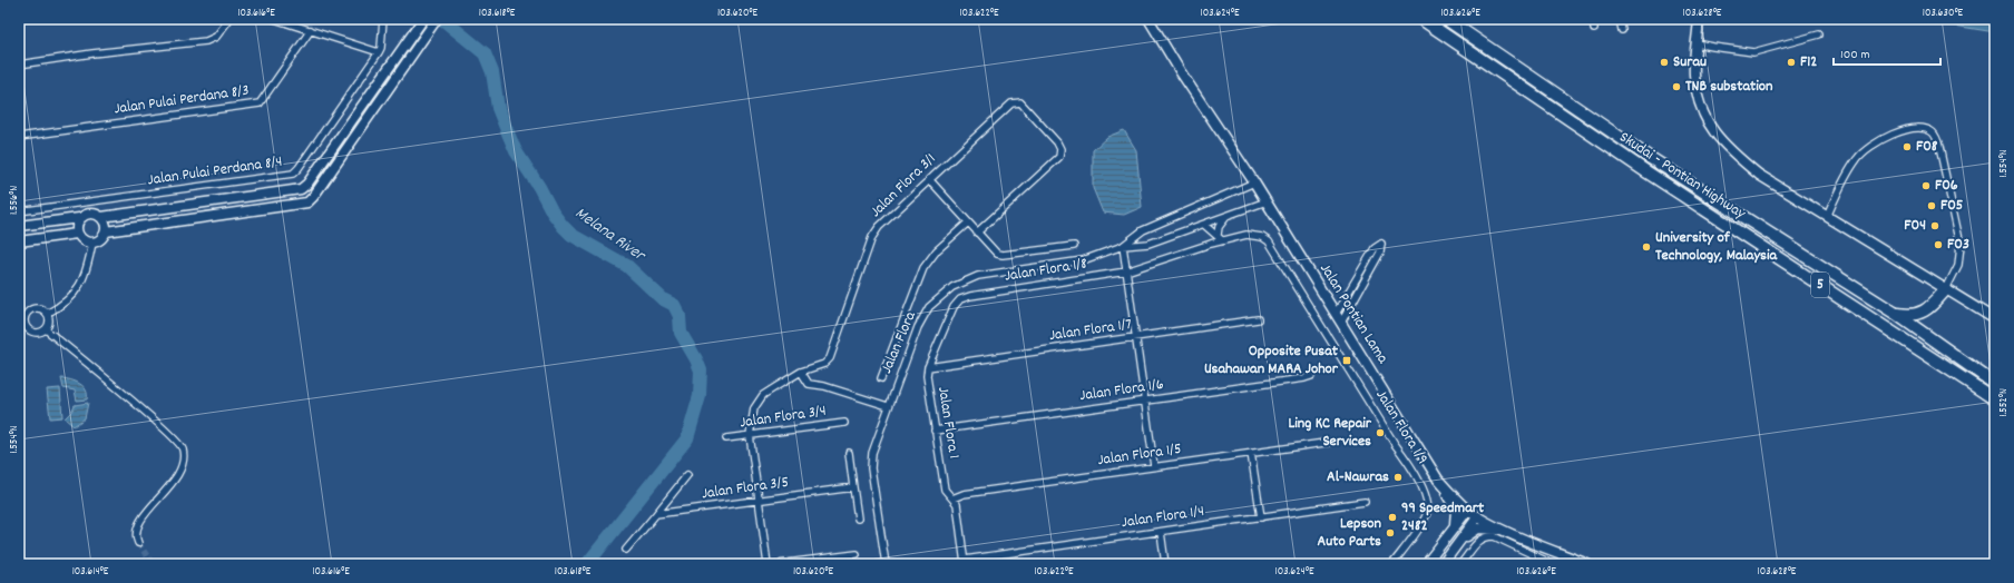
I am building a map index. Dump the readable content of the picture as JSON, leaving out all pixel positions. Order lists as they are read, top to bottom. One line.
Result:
{"streets":{"highway":["Skudai - Pontian Highway","5"],"street":["Jalan Pulai Perdana 8/3","Jalan Pulai Perdana 8/4","Jalan Flora 3/1","Jalan Flora 1/8","Jalan Pontian Lama","Jalan Flora 1/7","Jalan Flora","Jalan Flora 1/6","Jalan Flora 3/4","Jalan Flora 1","Jalan Flora 1/9","Jalan Flora 1/5","Jalan Flora 3/5","Jalan Flora 1/4"]},"crossings":[["Jalan Flora 3/1","Jalan Flora 3/4"],["Jalan Flora 1/8","Jalan Flora 1"],["Jalan Flora 1/8","Jalan Flora 1/9"],["Jalan Pontian Lama","Jalan Flora"],["Jalan Flora 1/7","Jalan Flora 1"],["Jalan Flora 1/6","Jalan Flora 1"],["Jalan Flora 1","Jalan Flora 1/5"],["Jalan Flora 1","Jalan Flora 1/4"]],"water":["Melana River"],"places":{"other":["Surau","F12","TNB substation","F08","F06","F05","F04","F03","University of Technology, Malaysia","Ling KC Repair Services","Al-Nawras","99 Speedmart 2482","Lepson Auto Parts"],"transit":["Opposite Pusat Usahawan MARA Johor"]},"scale_bar":"100 m","coordinates":["103.616°E","103.618°E","103.620°E","103.622°E","103.624°E","103.626°E","103.628°E","103.630°E","1.554°N","1.556°N","1.552°N","103.614°E"]}
